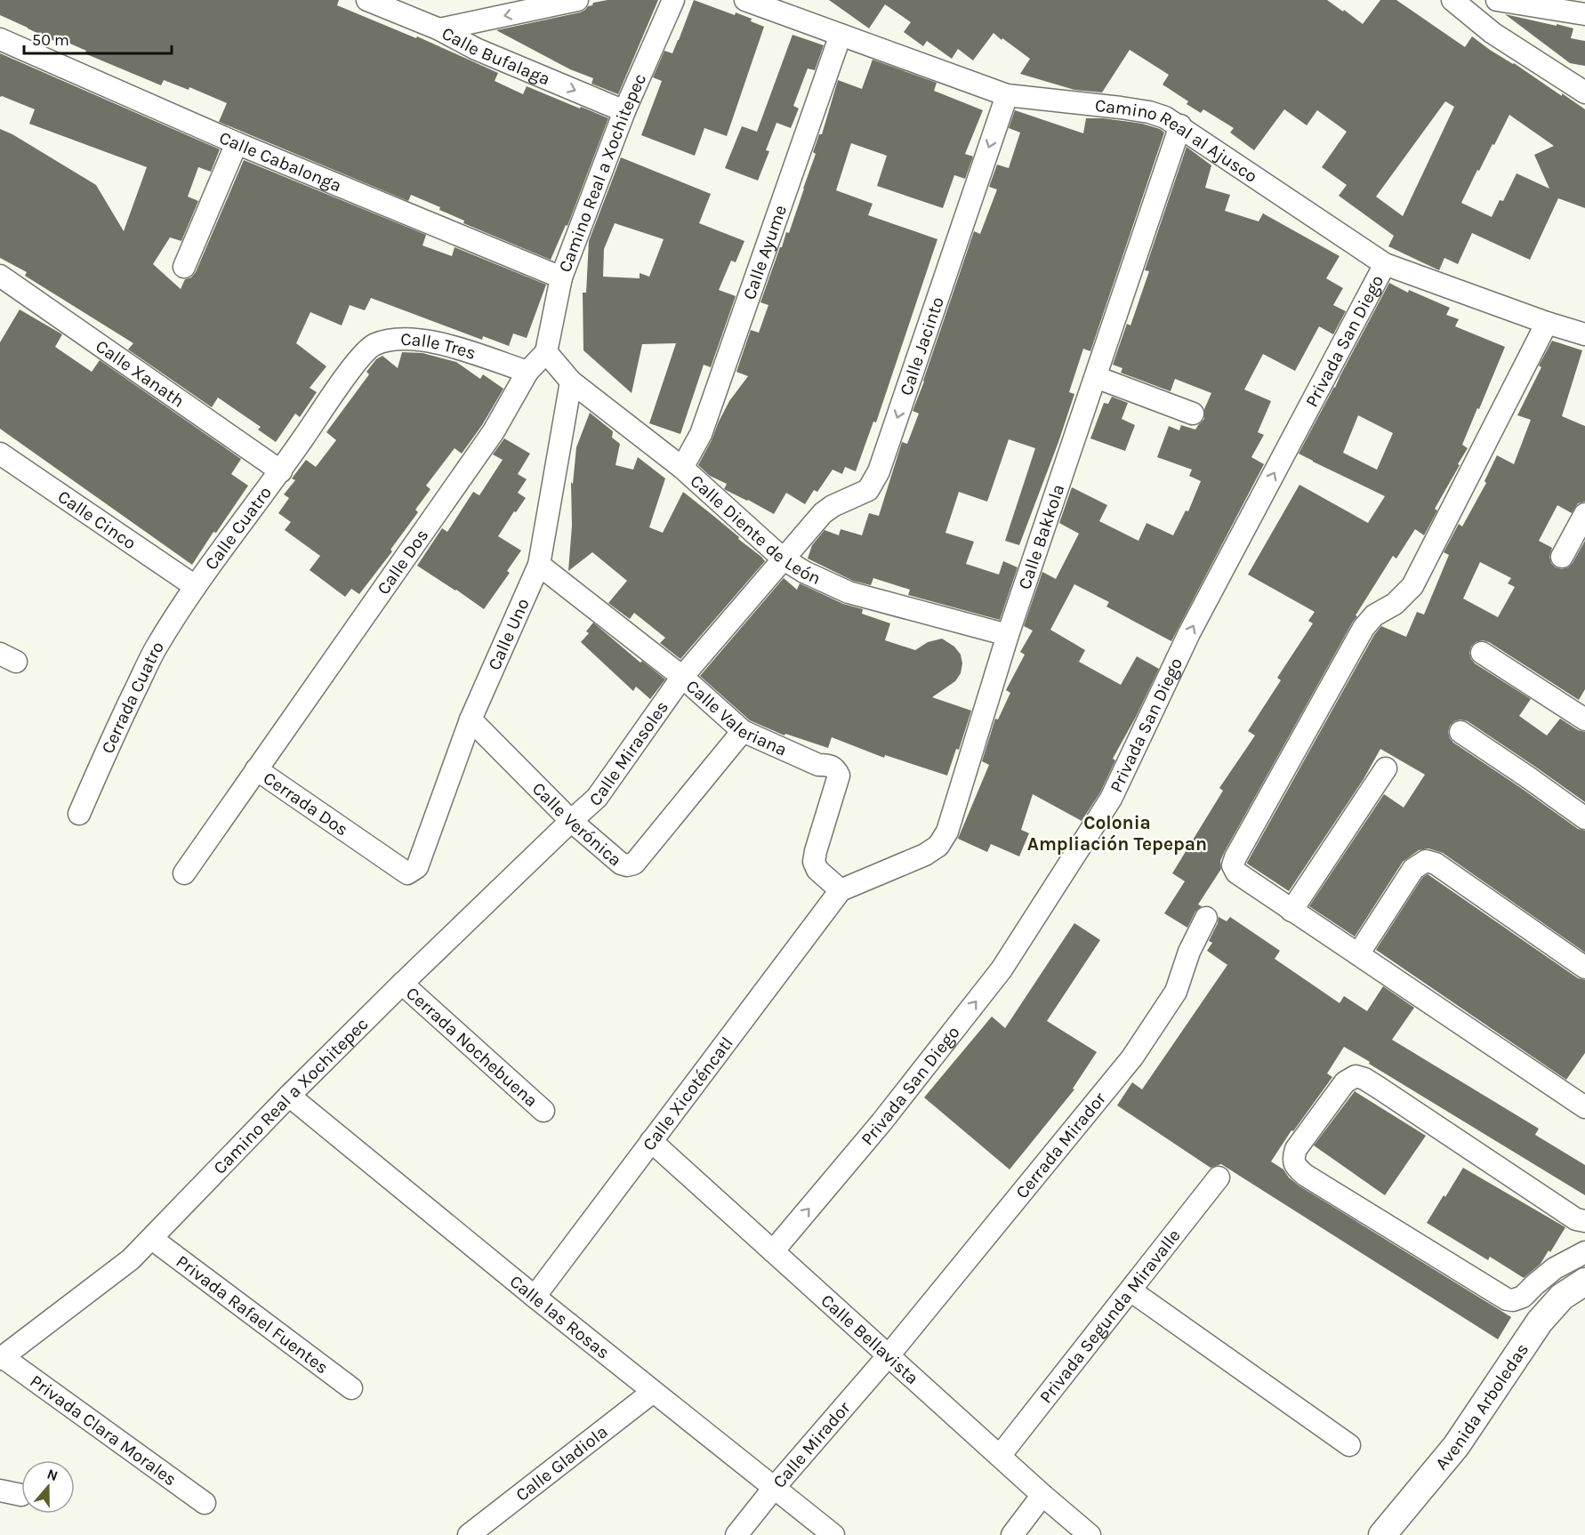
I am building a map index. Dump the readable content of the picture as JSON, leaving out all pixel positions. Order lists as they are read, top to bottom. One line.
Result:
{"streets":{"street":["Calle Bufalaga","Camino Real al Ajusco","Calle Cabalonga","Camino Real a Xochitepec","Calle Ayume","Privada San Diego","Calle Jacinto","Calle Tres","Calle Xanath","Calle Cinco","Calle Cuatro","Calle Diente de León","Calle Bakkola","Calle Dos","Calle Uno","Cerrada Cuatro","Calle Valeriana","Calle Mirasoles","Cerrada Dos","Calle Verónica","Cerrada Nochebuena","Calle Xicoténcatl","Cerrada Mirador","Privada Rafael Fuentes","Calle las Rosas","Privada Segunda Miravalle","Calle Bellavista","Avenida Arboledas","Privada Clara Morales","Calle Mirador","Calle Gladiola"]},"crossings":[["Calle Bufalaga","Camino Real a Xochitepec"],["Camino Real al Ajusco","Calle Ayume"],["Camino Real al Ajusco","Privada San Diego"],["Camino Real al Ajusco","Calle Jacinto"],["Camino Real al Ajusco","Calle Bakkola"],["Calle Cabalonga","Camino Real a Xochitepec"],["Camino Real a Xochitepec","Calle Diente de León"],["Camino Real a Xochitepec","Calle Dos"],["Camino Real a Xochitepec","Calle Mirasoles"],["Camino Real a Xochitepec","Calle Verónica"],["Camino Real a Xochitepec","Cerrada Nochebuena"],["Camino Real a Xochitepec","Privada Rafael Fuentes"],["Camino Real a Xochitepec","Calle las Rosas"],["Camino Real a Xochitepec","Privada Clara Morales"],["Calle Ayume","Calle Diente de León"],["Privada San Diego","Calle Bellavista"],["Calle Jacinto","Calle Diente de León"],["Calle Jacinto","Calle Mirasoles"],["Calle Tres","Calle Xanath"],["Calle Tres","Calle Cuatro"],["Calle Tres","Calle Dos"],["Calle Xanath","Calle Cuatro"],["Calle Cinco","Calle Cuatro"],["Calle Cinco","Cerrada Cuatro"],["Calle Cuatro","Cerrada Cuatro"],["Calle Diente de León","Calle Bakkola"],["Calle Diente de León","Calle Dos"],["Calle Diente de León","Calle Uno"],["Calle Diente de León","Calle Mirasoles"],["Calle Bakkola","Calle Valeriana"],["Calle Bakkola","Calle Xicoténcatl"],["Calle Dos","Cerrada Dos"],["Calle Uno","Calle Valeriana"],["Calle Uno","Cerrada Dos"],["Calle Uno","Calle Verónica"],["Calle Valeriana","Calle Mirasoles"],["Calle Valeriana","Calle Verónica"],["Calle Valeriana","Calle Xicoténcatl"],["Calle Mirasoles","Calle Verónica"],["Calle Xicoténcatl","Calle las Rosas"],["Calle Xicoténcatl","Calle Bellavista"],["Cerrada Mirador","Calle Bellavista"],["Cerrada Mirador","Calle Mirador"],["Calle las Rosas","Calle Mirador"],["Calle las Rosas","Calle Gladiola"],["Privada Segunda Miravalle","Calle Bellavista"],["Calle Bellavista","Calle Mirador"]],"one_way":["Calle Bufalaga","Privada San Diego","Calle Jacinto"],"districts":["Colonia Ampliación Tepepan"],"scale_bar":"50 m","north":"top"}
